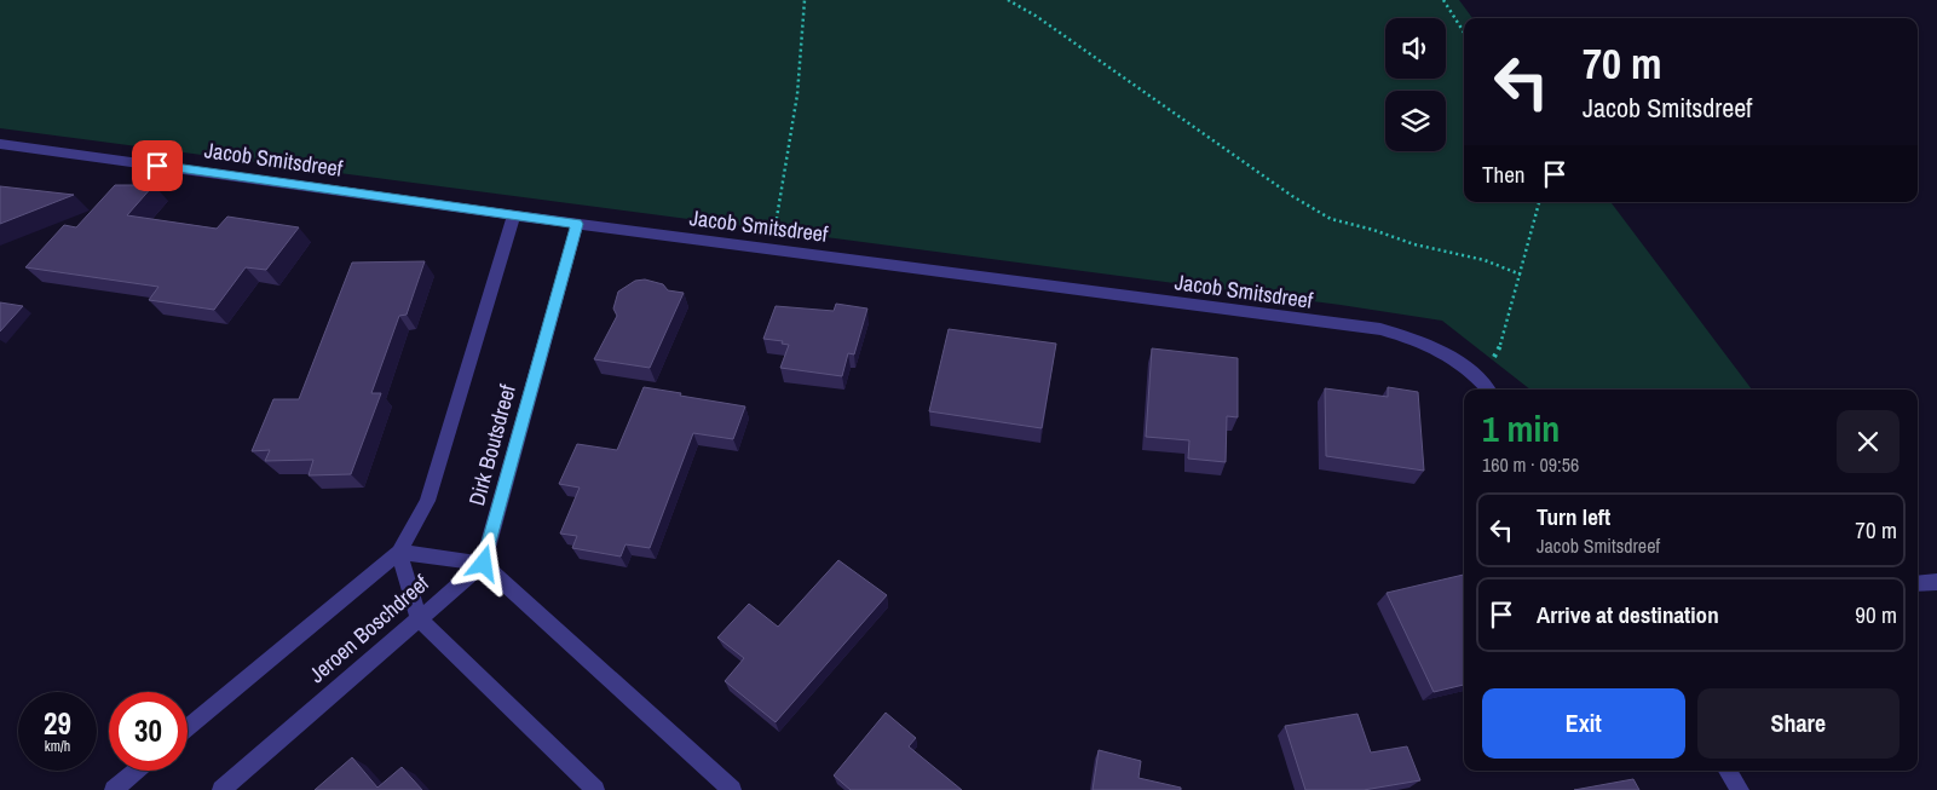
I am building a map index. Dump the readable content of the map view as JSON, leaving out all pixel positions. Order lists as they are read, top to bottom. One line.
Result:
{"streets":{"street":["Jacob Smitsdreef","Dirk Boutsdreef","Jeroen Boschdreef"]},"crossings":[["Jacob Smitsdreef","Dirk Boutsdreef"],["Dirk Boutsdreef","Jeroen Boschdreef"]],"page":{"turn":["70 m","Jacob Smitsdreef"],"then":"Then","heading":["1 min","160 m · 09:56"],"list":[{"name":"Turn left","note":"Jacob Smitsdreef","value":"70 m"},{"name":"Arrive at destination","value":"90 m"}],"buttons":["Exit","Share"],"speed":"29 km/h","limit":"30"}}
